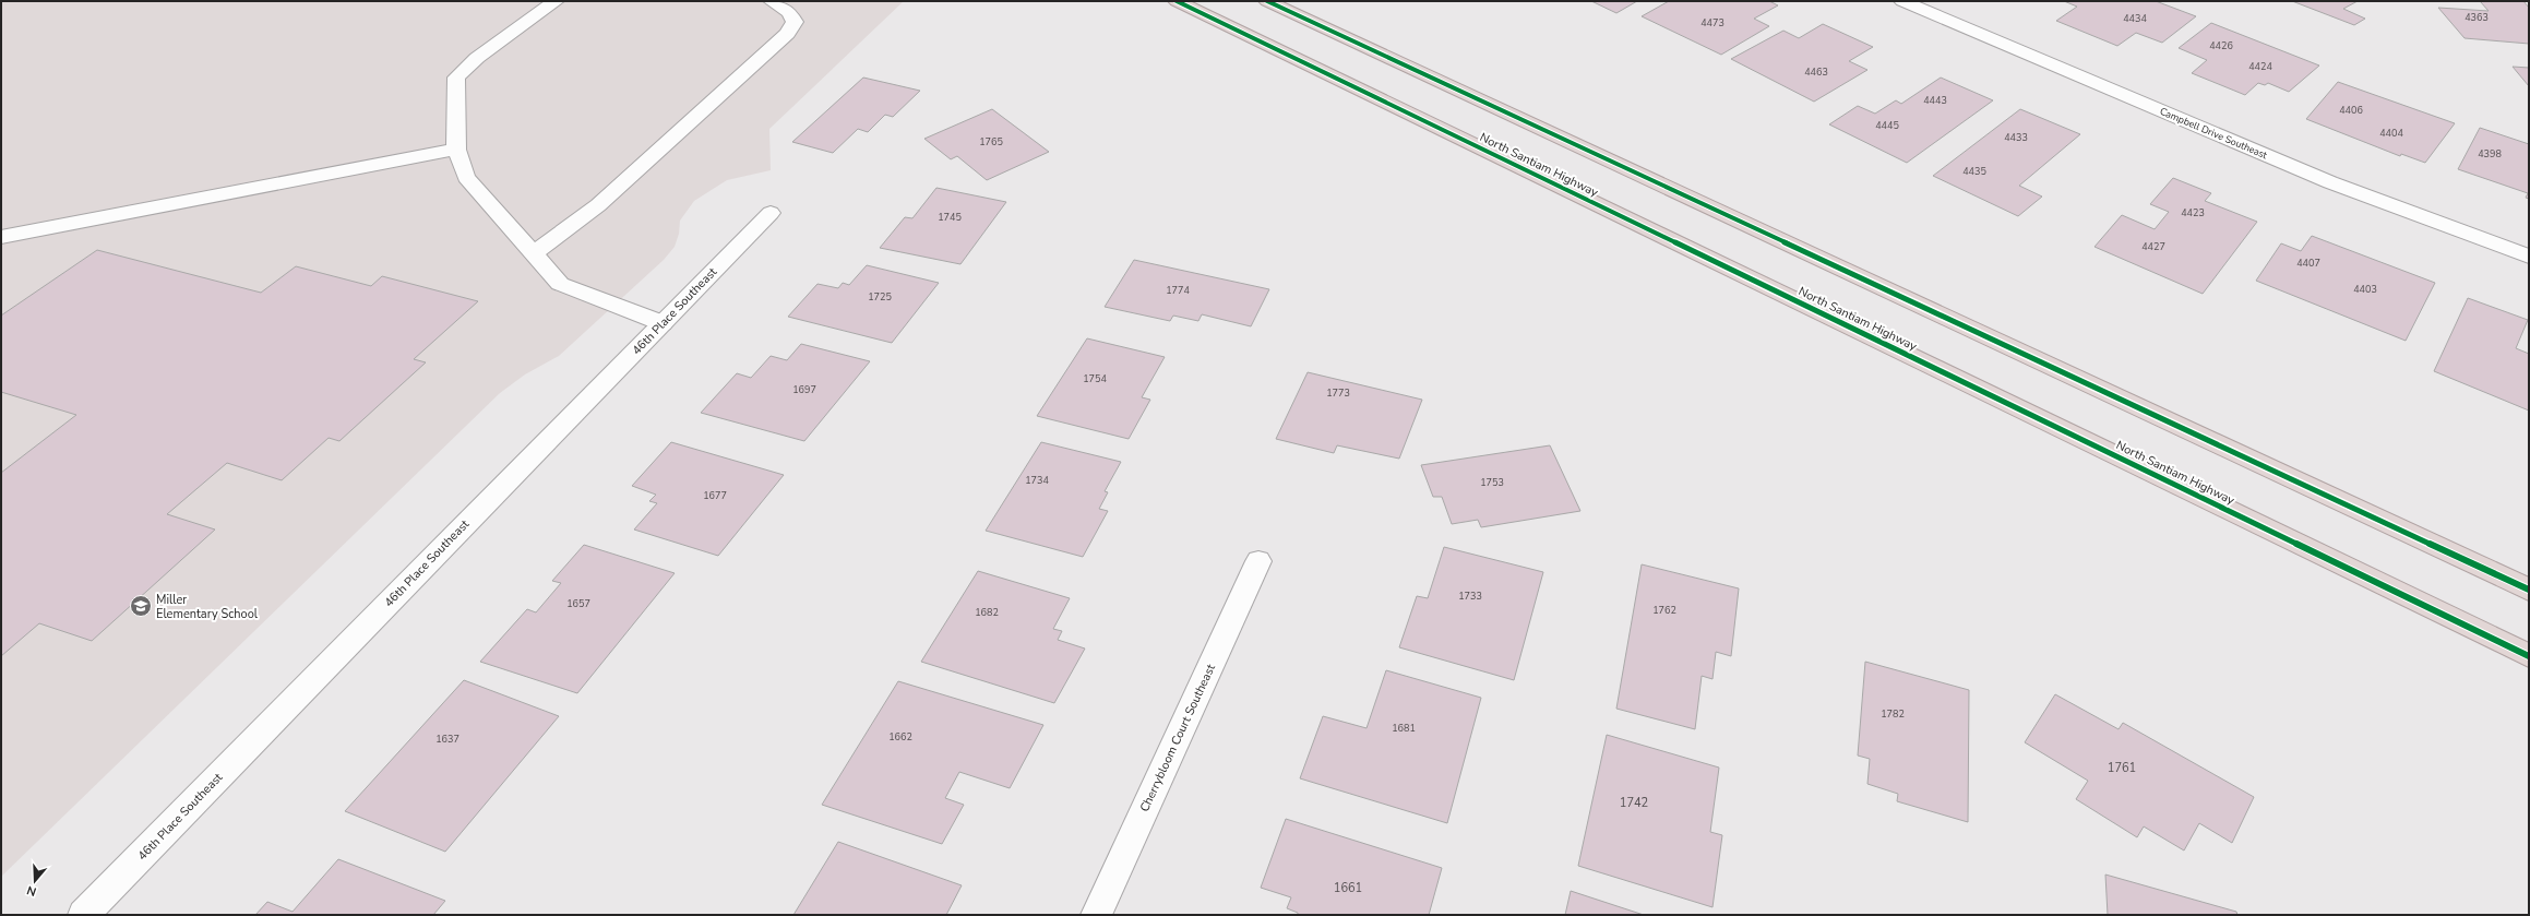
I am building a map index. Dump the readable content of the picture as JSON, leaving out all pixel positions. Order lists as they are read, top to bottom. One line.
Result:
{"streets":{"highway":["North Santiam Highway"],"street":["Campbell Drive Southeast","46th Place Southeast","Cherrybloom Court Southeast"]},"places":{"school or university":["Miller Elementary School"]},"house_numbers":["4363","4434","4473","4426","4424","4463","4443","4406","4445","4404","4433","1765","4398","4435","4423","1745","4427","4407","4403","1774","1725","1754","1697","1773","1734","1753","1677","1733","1657","1762","1682","1782","1681","1662","1637","1761","1742","1661"],"north":"bottom"}
